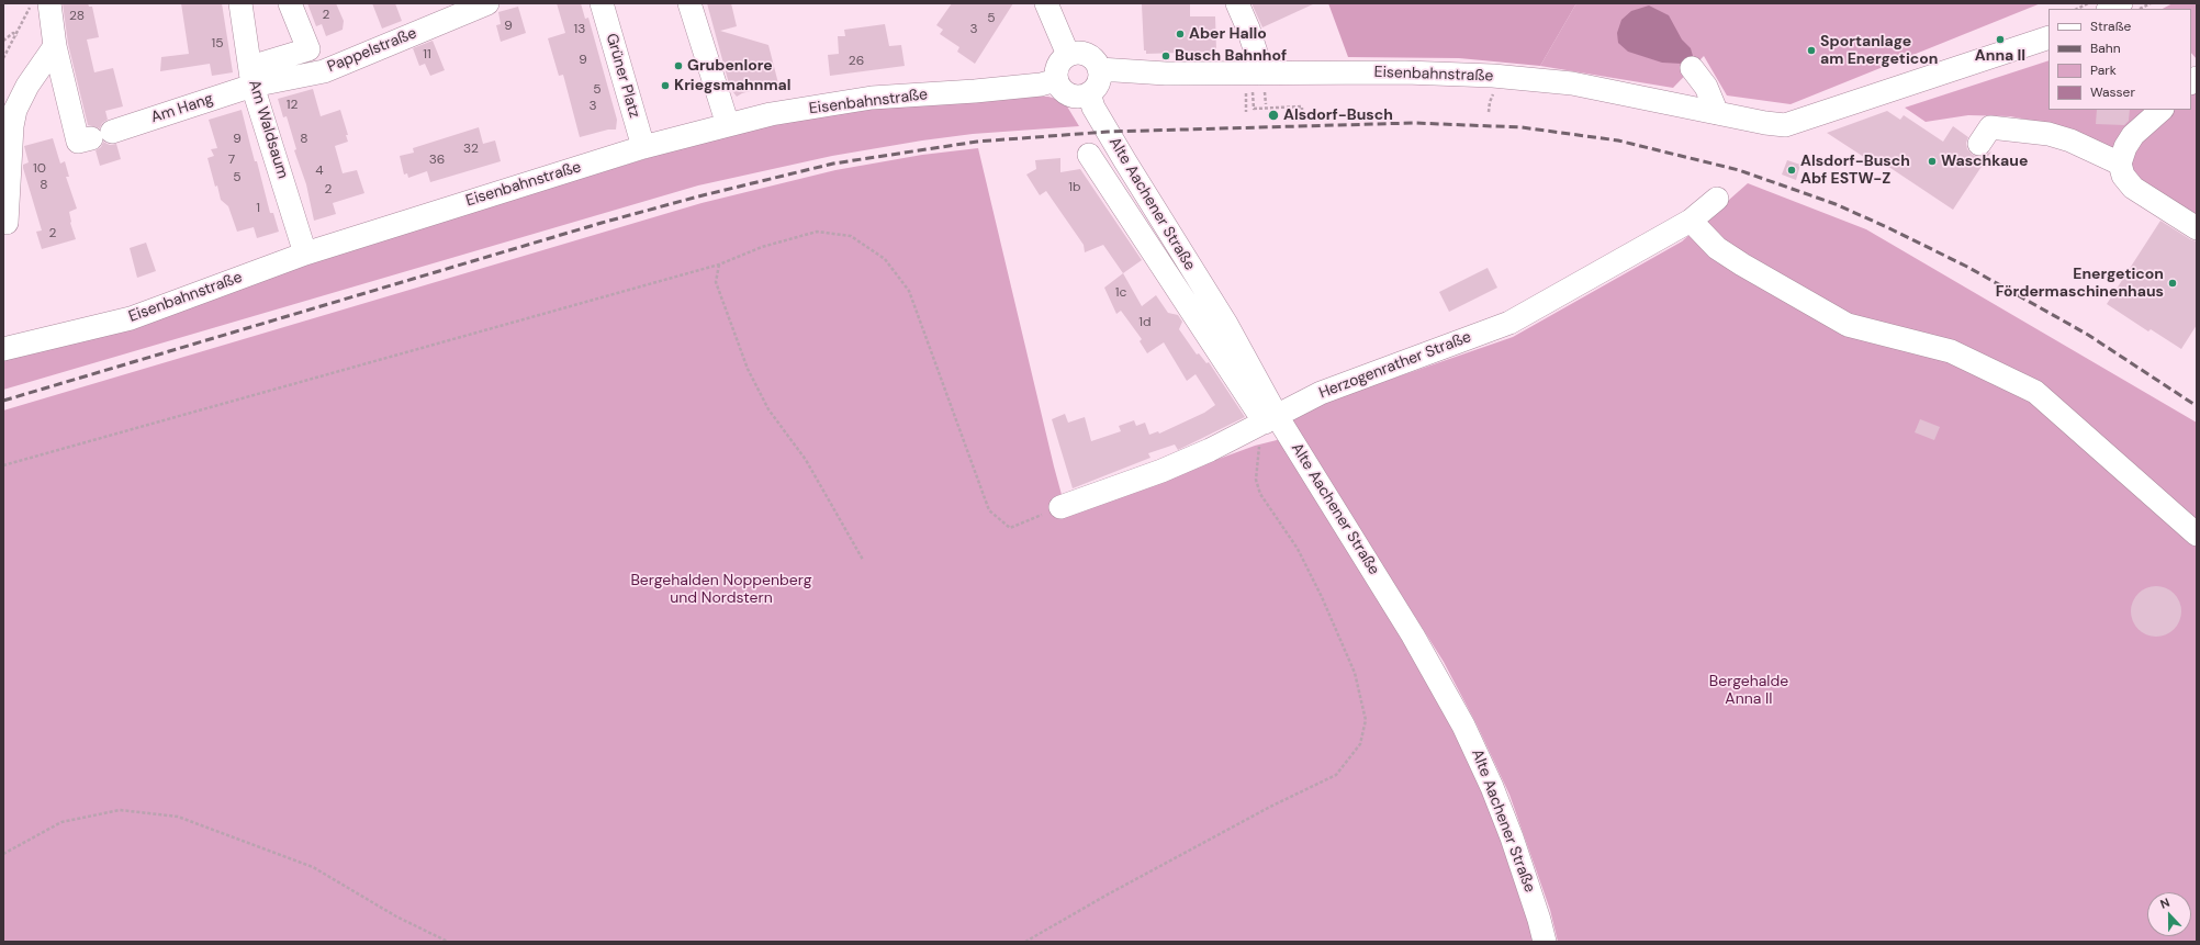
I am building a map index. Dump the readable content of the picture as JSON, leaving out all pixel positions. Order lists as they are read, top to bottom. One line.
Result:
{"streets":{"street":["Pappelstraße","Eisenbahnstraße","Grüner Platz","Am Hang","Am Waldsaum","Alte Aachener Straße","Herzogenrather Straße"]},"crossings":[["Pappelstraße","Am Hang"],["Pappelstraße","Am Waldsaum"],["Eisenbahnstraße","Grüner Platz"],["Eisenbahnstraße","Am Waldsaum"],["Eisenbahnstraße","Alte Aachener Straße"],["Am Hang","Am Waldsaum"],["Alte Aachener Straße","Herzogenrather Straße"]],"parks":["Bergehalden Noppenberg und Nordstern","Bergehalde Anna II"],"places":["Aber Hallo","Anna II","Sportanlage am Energeticon","Busch Bahnhof","Grubenlore","Kriegsmahnmal","Alsdorf-Busch","Waschkaue","Alsdorf-Busch Abf ESTW-Z","Energeticon Fördermaschinenhaus"],"house_numbers":["2","28","5","9","13","3","15","11","9","26","5","12","3","9","8","32","7","36","10","4","5","8","1b","2","1","2","1c","1d"],"legend":["Straße","Bahn","Park","Wasser"],"north":"top"}
